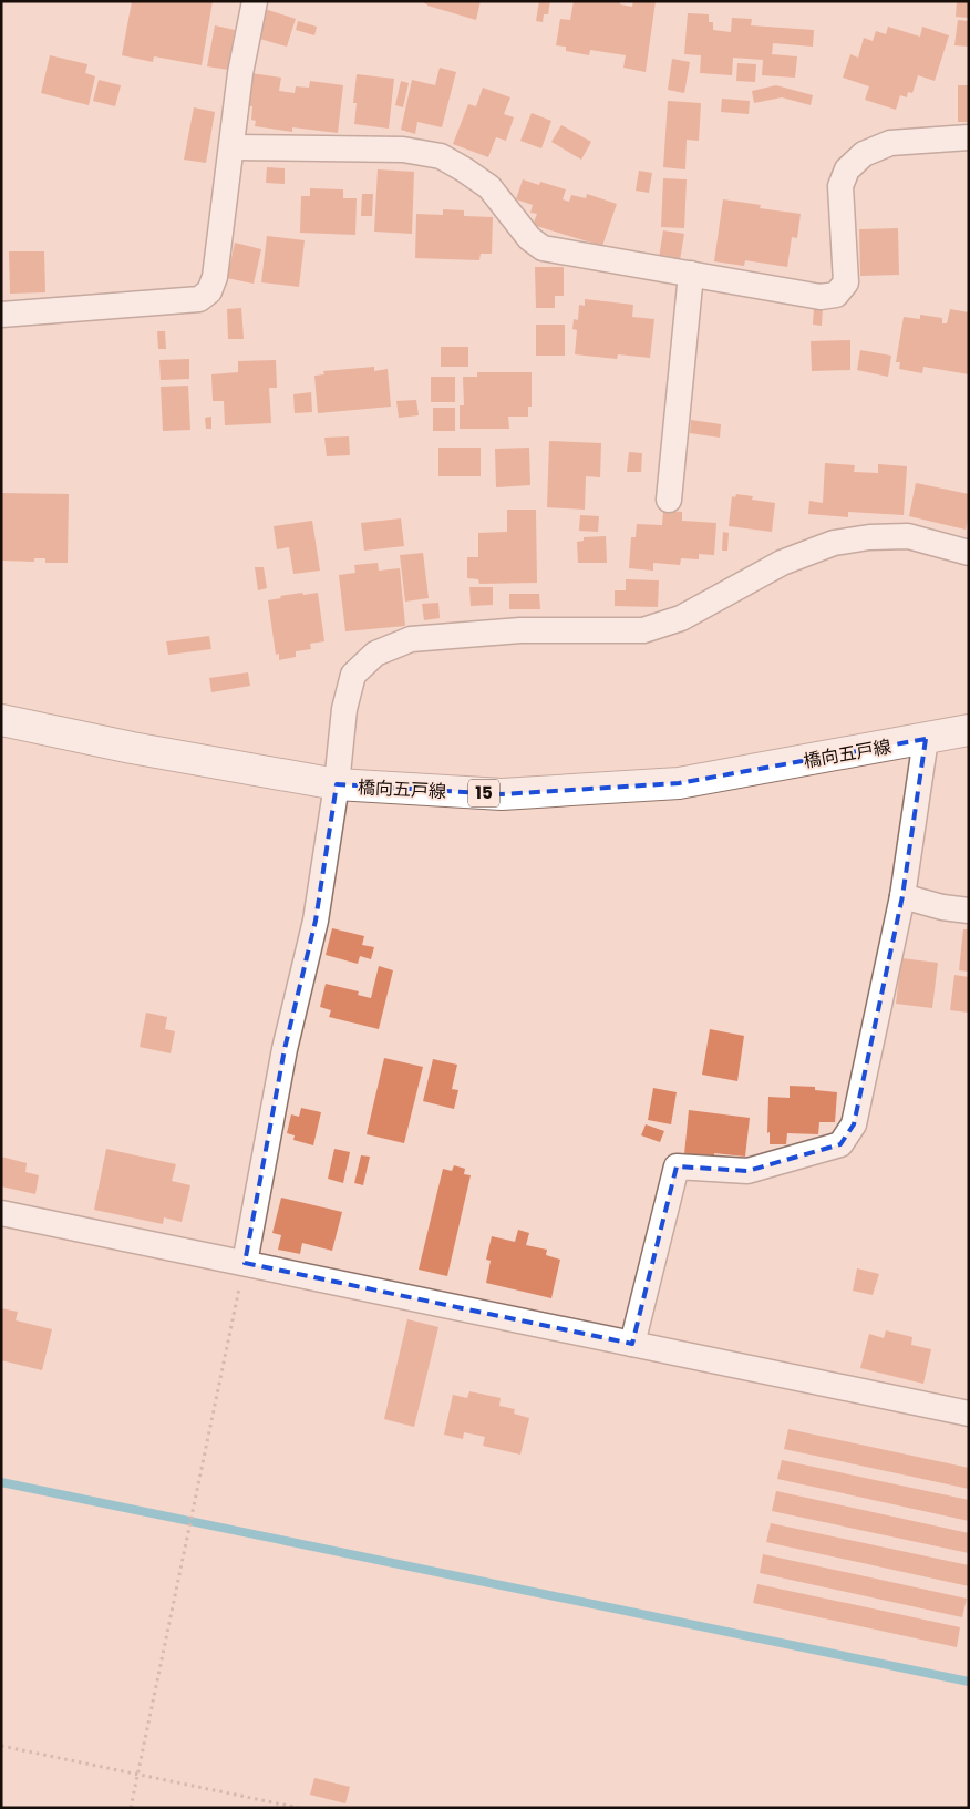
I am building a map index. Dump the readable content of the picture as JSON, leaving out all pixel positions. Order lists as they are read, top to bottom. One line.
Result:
{"streets":{"main road":["橋向五戸線","15"]}}
